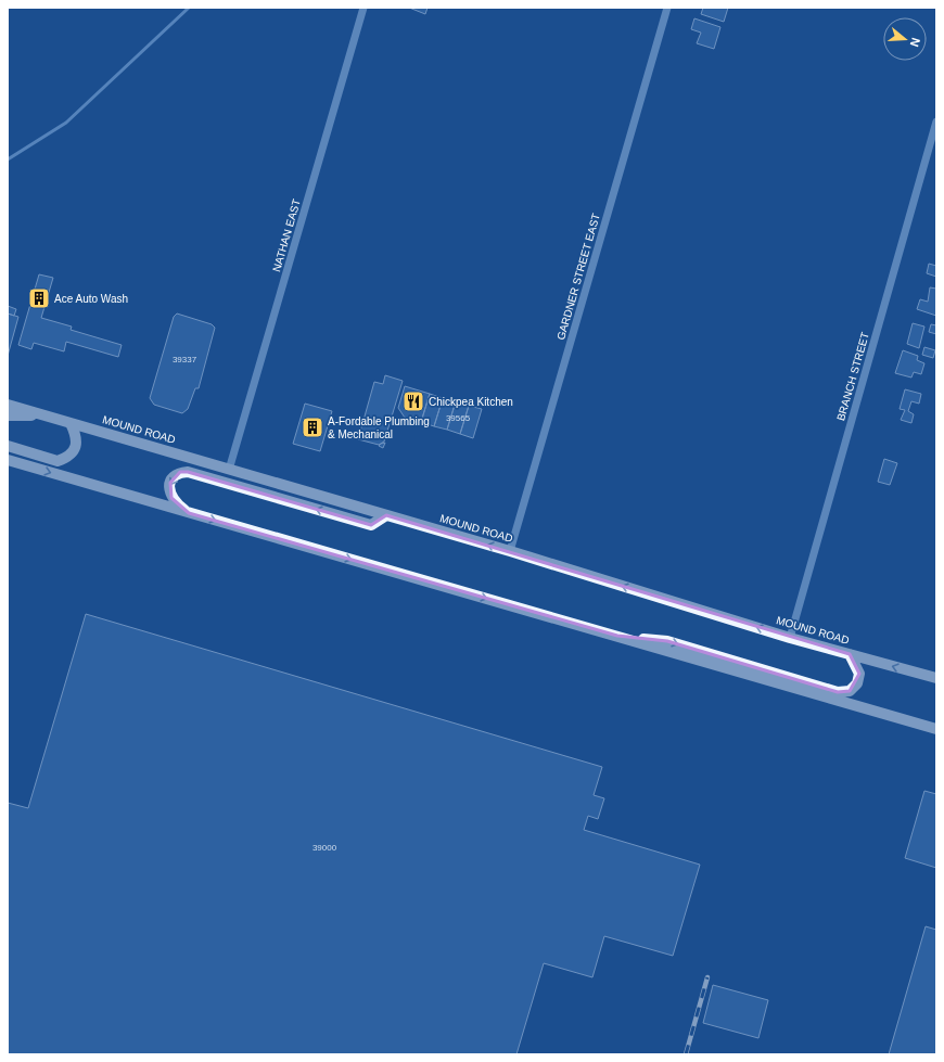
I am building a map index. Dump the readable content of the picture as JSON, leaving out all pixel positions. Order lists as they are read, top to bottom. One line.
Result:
{"streets":{"main road":["MOUND ROAD"],"street":["NATHAN EAST","GARDNER STREET EAST","BRANCH STREET"]},"crossings":[["NATHAN EAST","MOUND ROAD"],["GARDNER STREET EAST","MOUND ROAD"],["BRANCH STREET","MOUND ROAD"]],"places":{"building":["Ace Auto Wash","A-Fordable Plumbing & Mechanical"],"restaurant":["Chickpea Kitchen"]},"house_numbers":["39337","39565","39000"],"north":"right"}
